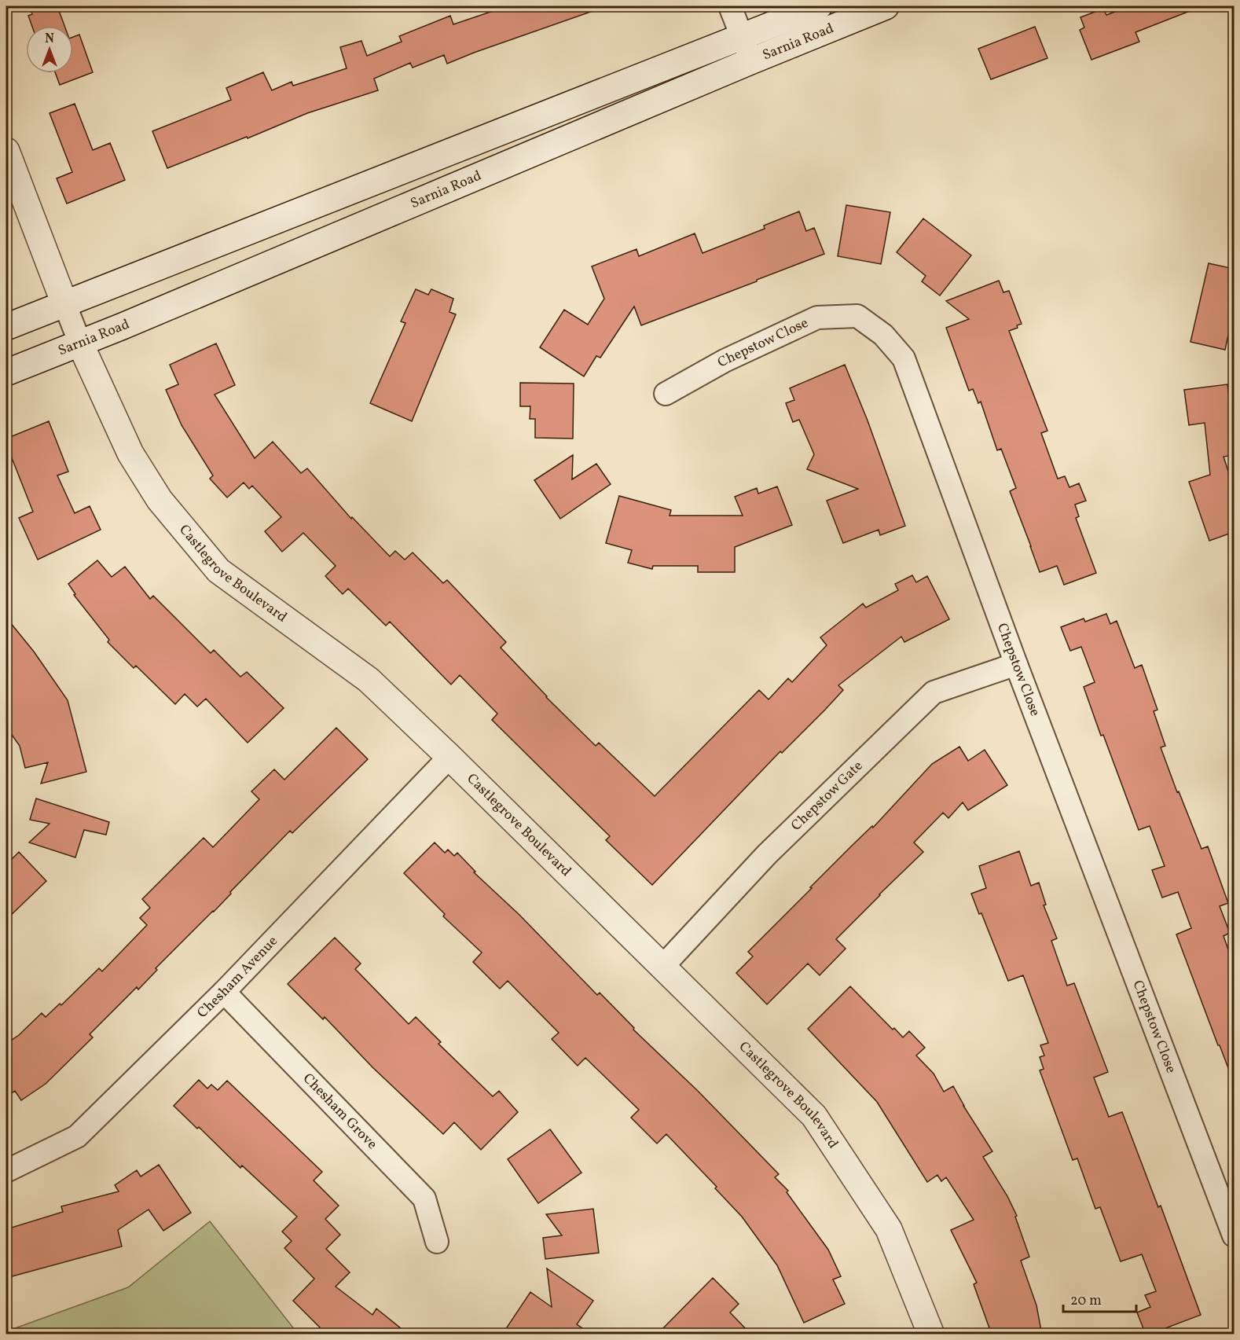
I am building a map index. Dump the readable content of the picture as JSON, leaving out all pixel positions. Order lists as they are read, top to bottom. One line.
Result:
{"streets":{"main road":["Sarnia Road","Castlegrove Boulevard"],"street":["Chepstow Close","Chepstow Gate","Chesham Avenue","Chesham Grove"]},"crossings":[["Sarnia Road","Castlegrove Boulevard"],["Chepstow Close","Chepstow Gate"],["Castlegrove Boulevard","Chepstow Gate"],["Castlegrove Boulevard","Chesham Avenue"],["Chesham Avenue","Chesham Grove"]],"scale_bar":"20 m","north":"top"}
